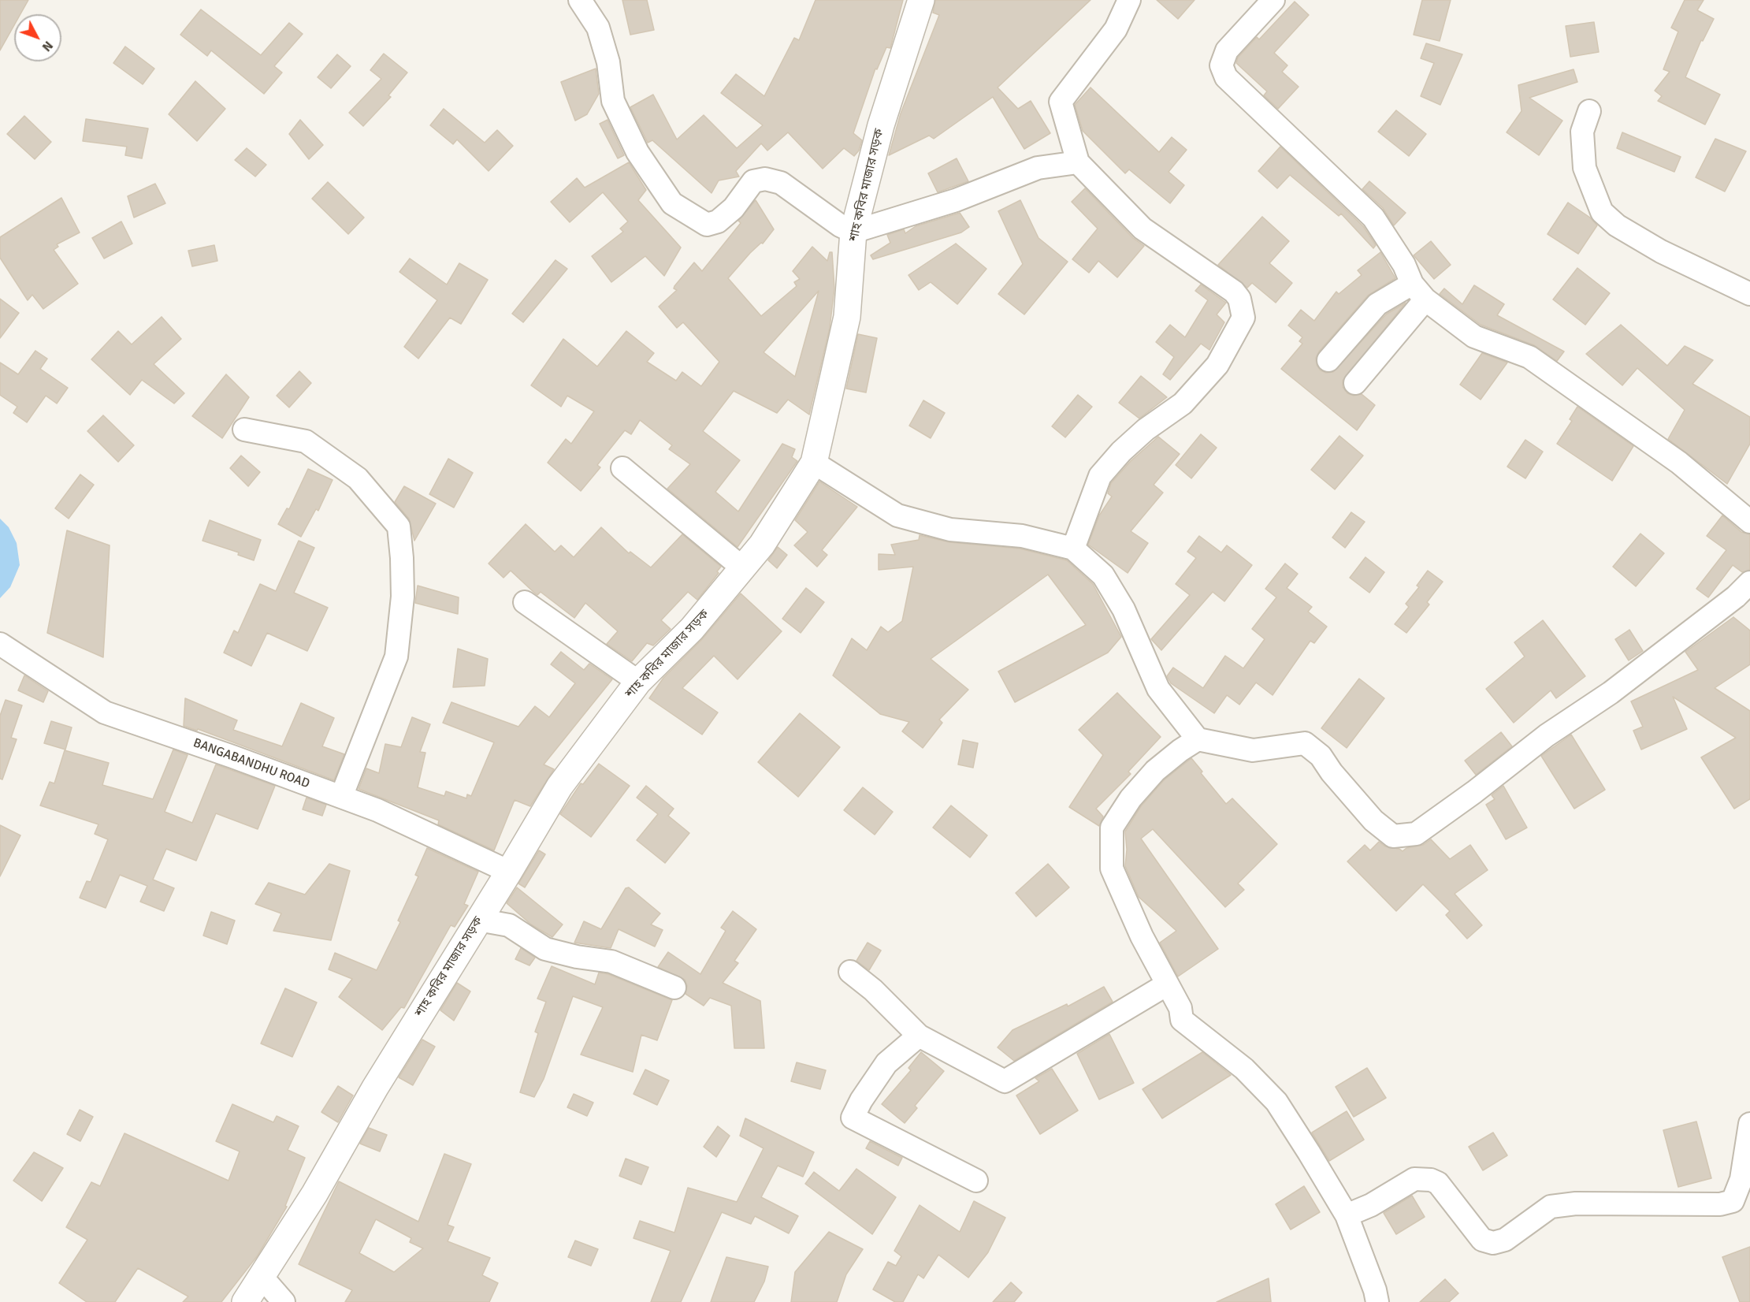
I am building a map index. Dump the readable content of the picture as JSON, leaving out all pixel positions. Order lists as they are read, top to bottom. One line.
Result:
{"streets":{"street":["শাহ কবির মাজার সড়ক","BANGABANDHU ROAD"]},"crossings":[["শাহ কবির মাজার সড়ক","BANGABANDHU ROAD"]],"north":"bottom right"}
